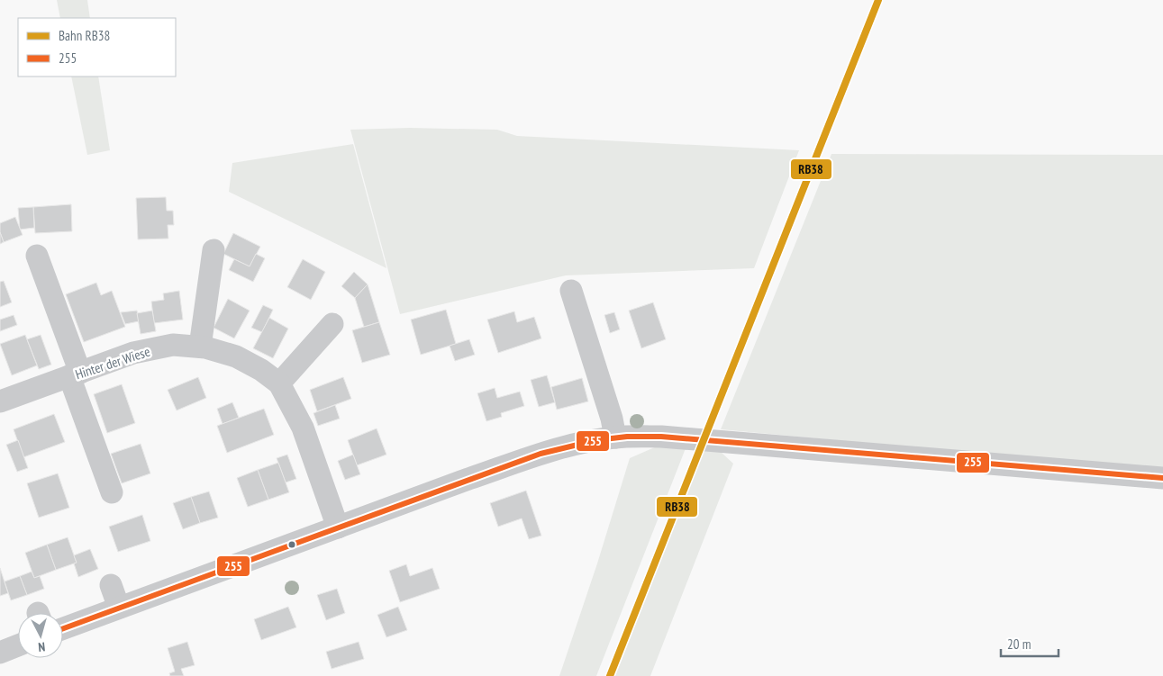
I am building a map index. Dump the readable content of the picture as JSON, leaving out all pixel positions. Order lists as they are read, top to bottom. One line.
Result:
{"streets":{"street":["Hinter der Wiese"]},"lines":["rail line RB38","transit line 255"],"legend":["Bahn RB38","255"],"scale_bar":"20 m","north":"bottom"}
